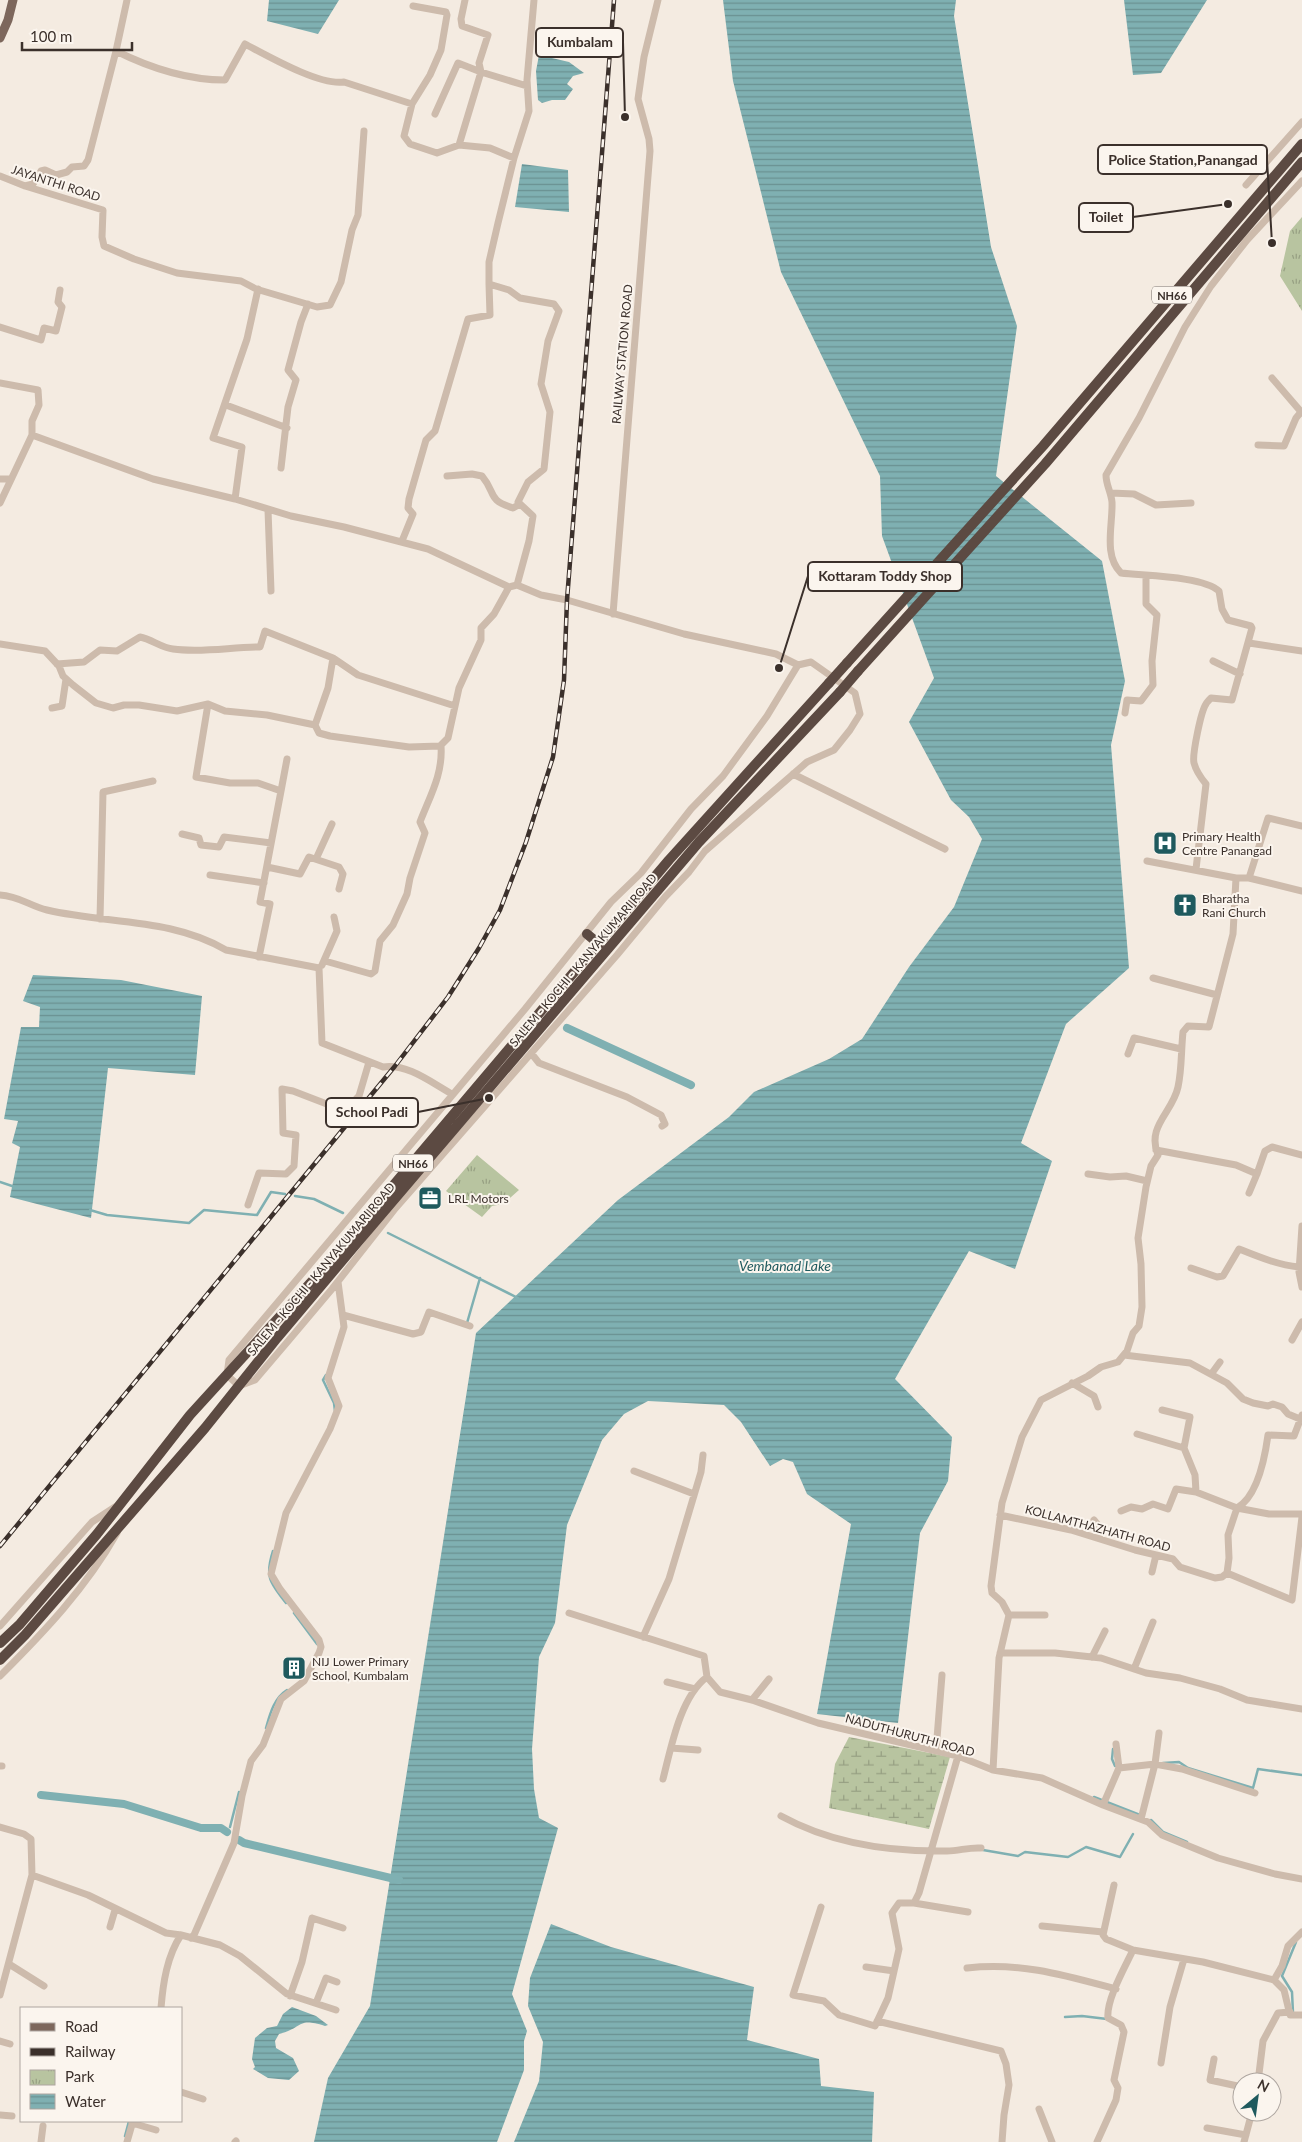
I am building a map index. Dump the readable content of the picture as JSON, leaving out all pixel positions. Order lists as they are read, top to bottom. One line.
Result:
{"streets":{"highway":["NH66","SALEM - KOCHI - KANYAKUMARI ROAD"],"street":["JAYANTHI ROAD","RAILWAY STATION ROAD","KOLLAMTHAZHATH ROAD","NADUTHURUTHI ROAD"]},"water":["Vembanad Lake"],"places":{"other":["Kumbalam","Toilet","Police Station,Panangad","Kottaram Toddy Shop","School Padi"],"hospital":["Primary Health Centre Panangad"],"church":["Bharatha Rani Church"],"office":["LRL Motors"],"building":["NIJ Lower Primary School, Kumbalam"]},"legend":["Road","Railway","Park","Water"],"scale_bar":"100 m","north":"top right"}
